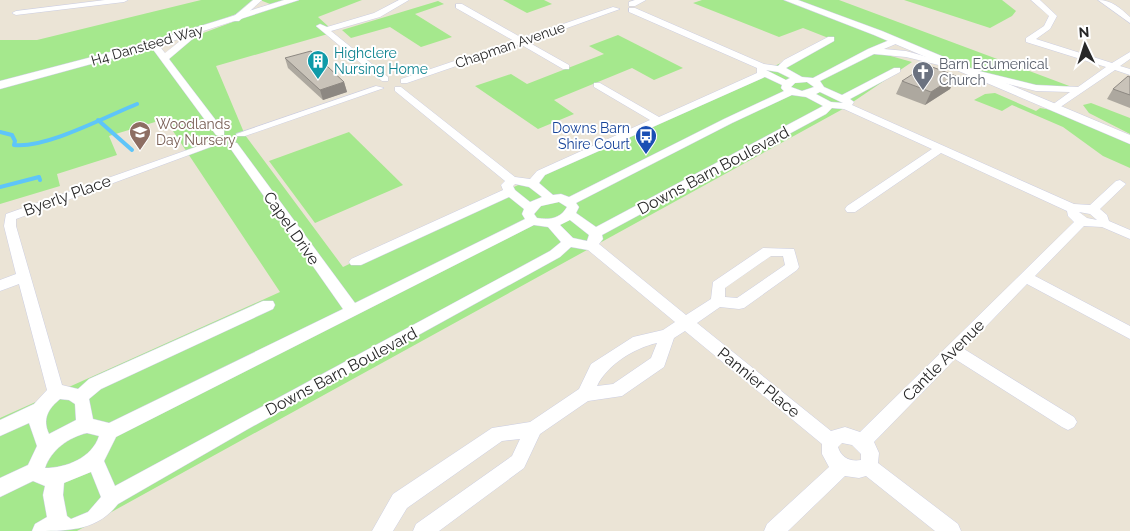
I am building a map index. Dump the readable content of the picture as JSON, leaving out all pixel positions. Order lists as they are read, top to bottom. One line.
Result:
{"streets":{"street":["H4 Dansteed Way","Chapman Avenue","Downs Barn Boulevard","Byerly Place","Capel Drive","Cantle Avenue","Pannier Place"]},"crossings":[["Downs Barn Boulevard","Pannier Place"],["Cantle Avenue","Pannier Place"]],"places":{"building":["Highclere Nursing Home"],"church":["Barn Ecumenical Church"],"school or university":["Woodlands Day Nursery"],"bus stop":["Downs Barn Shire Court"]},"north":"top"}
